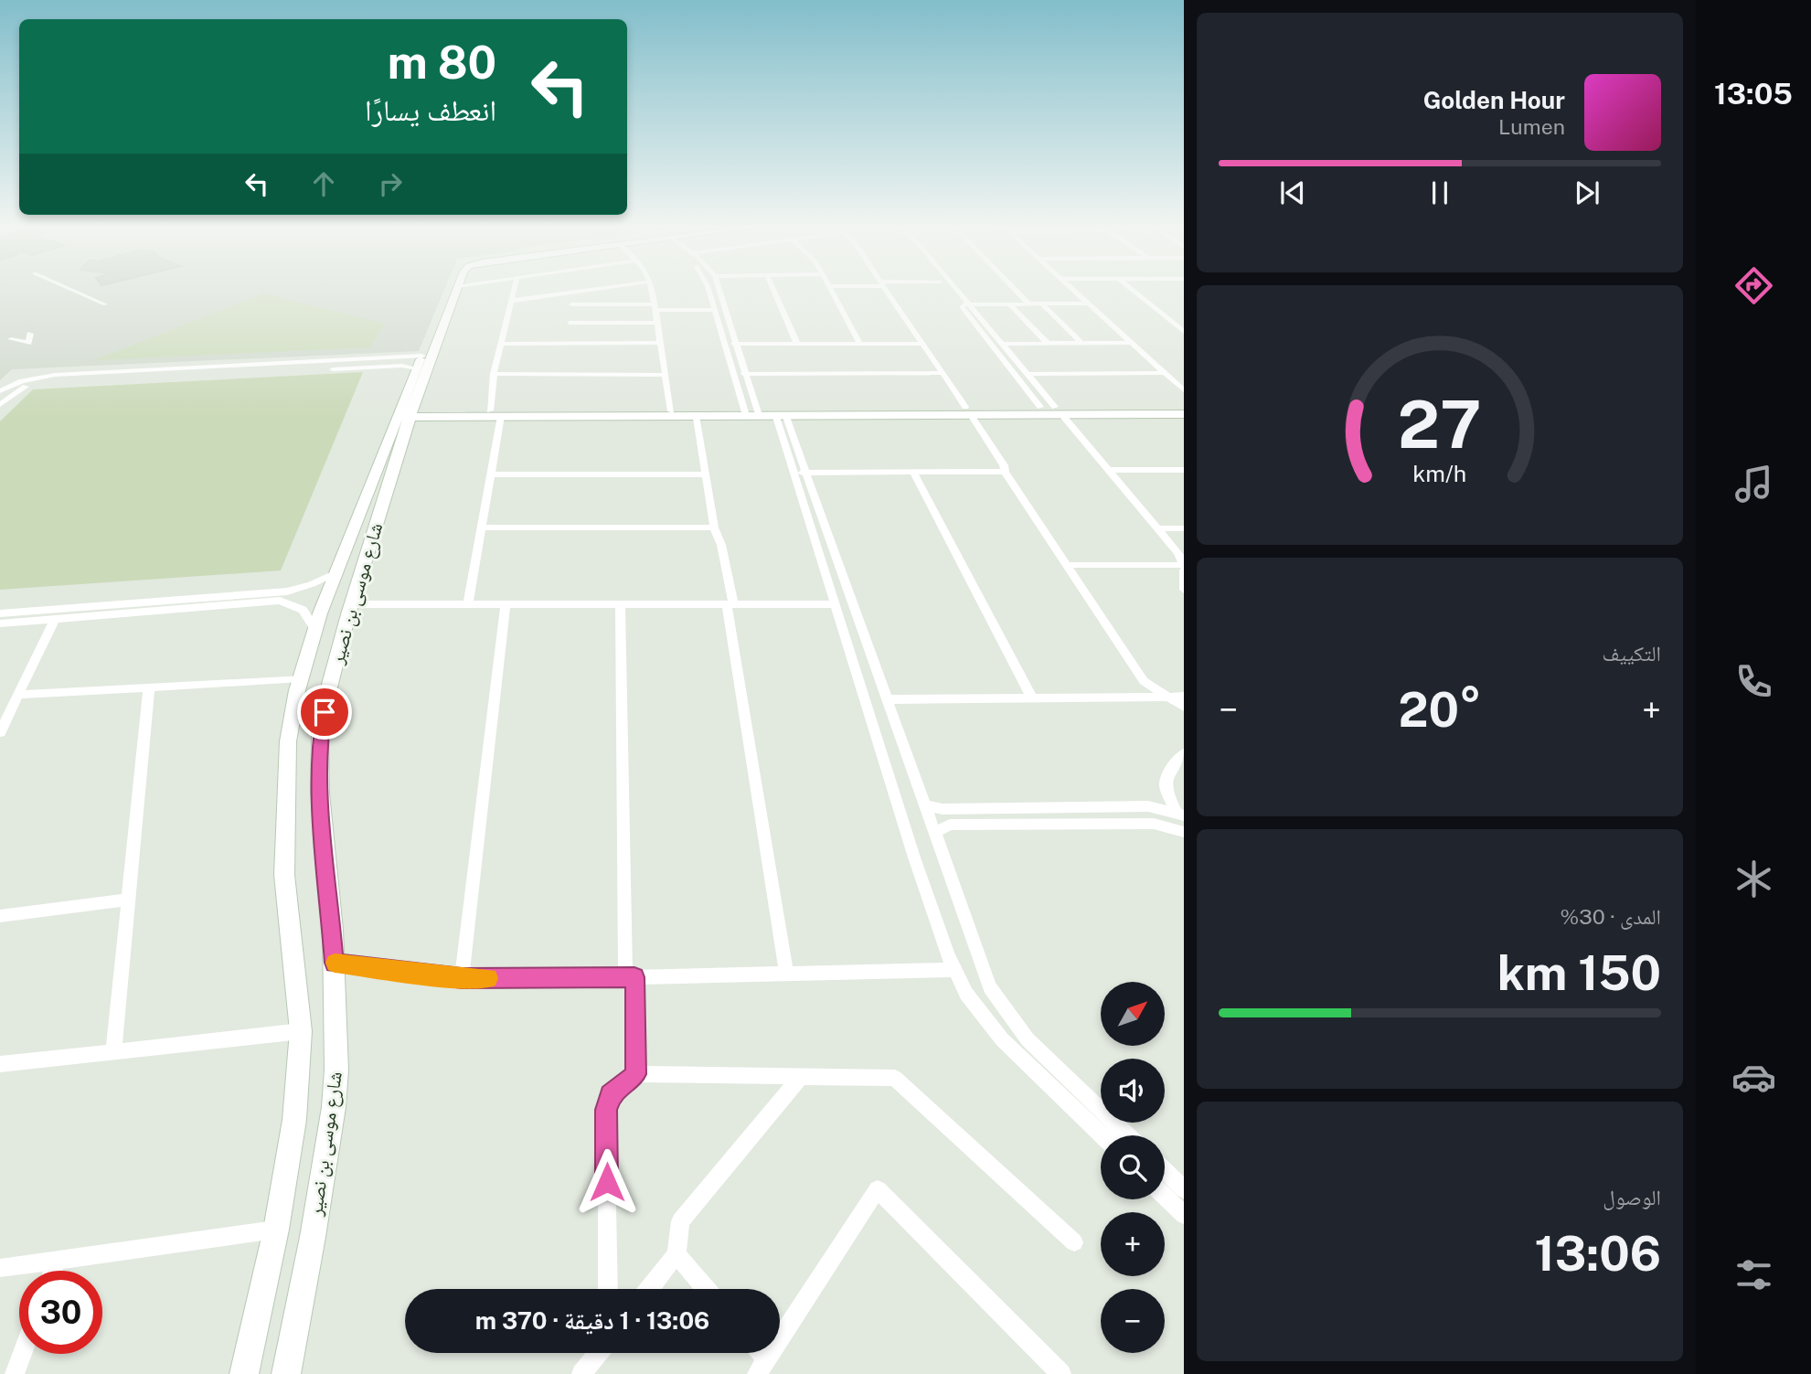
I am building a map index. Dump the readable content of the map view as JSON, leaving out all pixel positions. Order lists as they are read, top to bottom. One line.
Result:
{"streets":{"street":["شارع موسى بن نصير"]},"north":"top right","page":{"tabs":"13:05","turn":["80 m","انعطف يسارًا"],"song":["Golden Hour","Lumen"],"tile":["التكييف",["المدى · 30%","150 km"],["الوصول","13:06"]],"heat":["−","20°","+"],"map_buttons":["+","−"],"limit":"30","trip":"13:06 · 1 دقيقة · 370 m","gauge":["27","km/h"]}}
